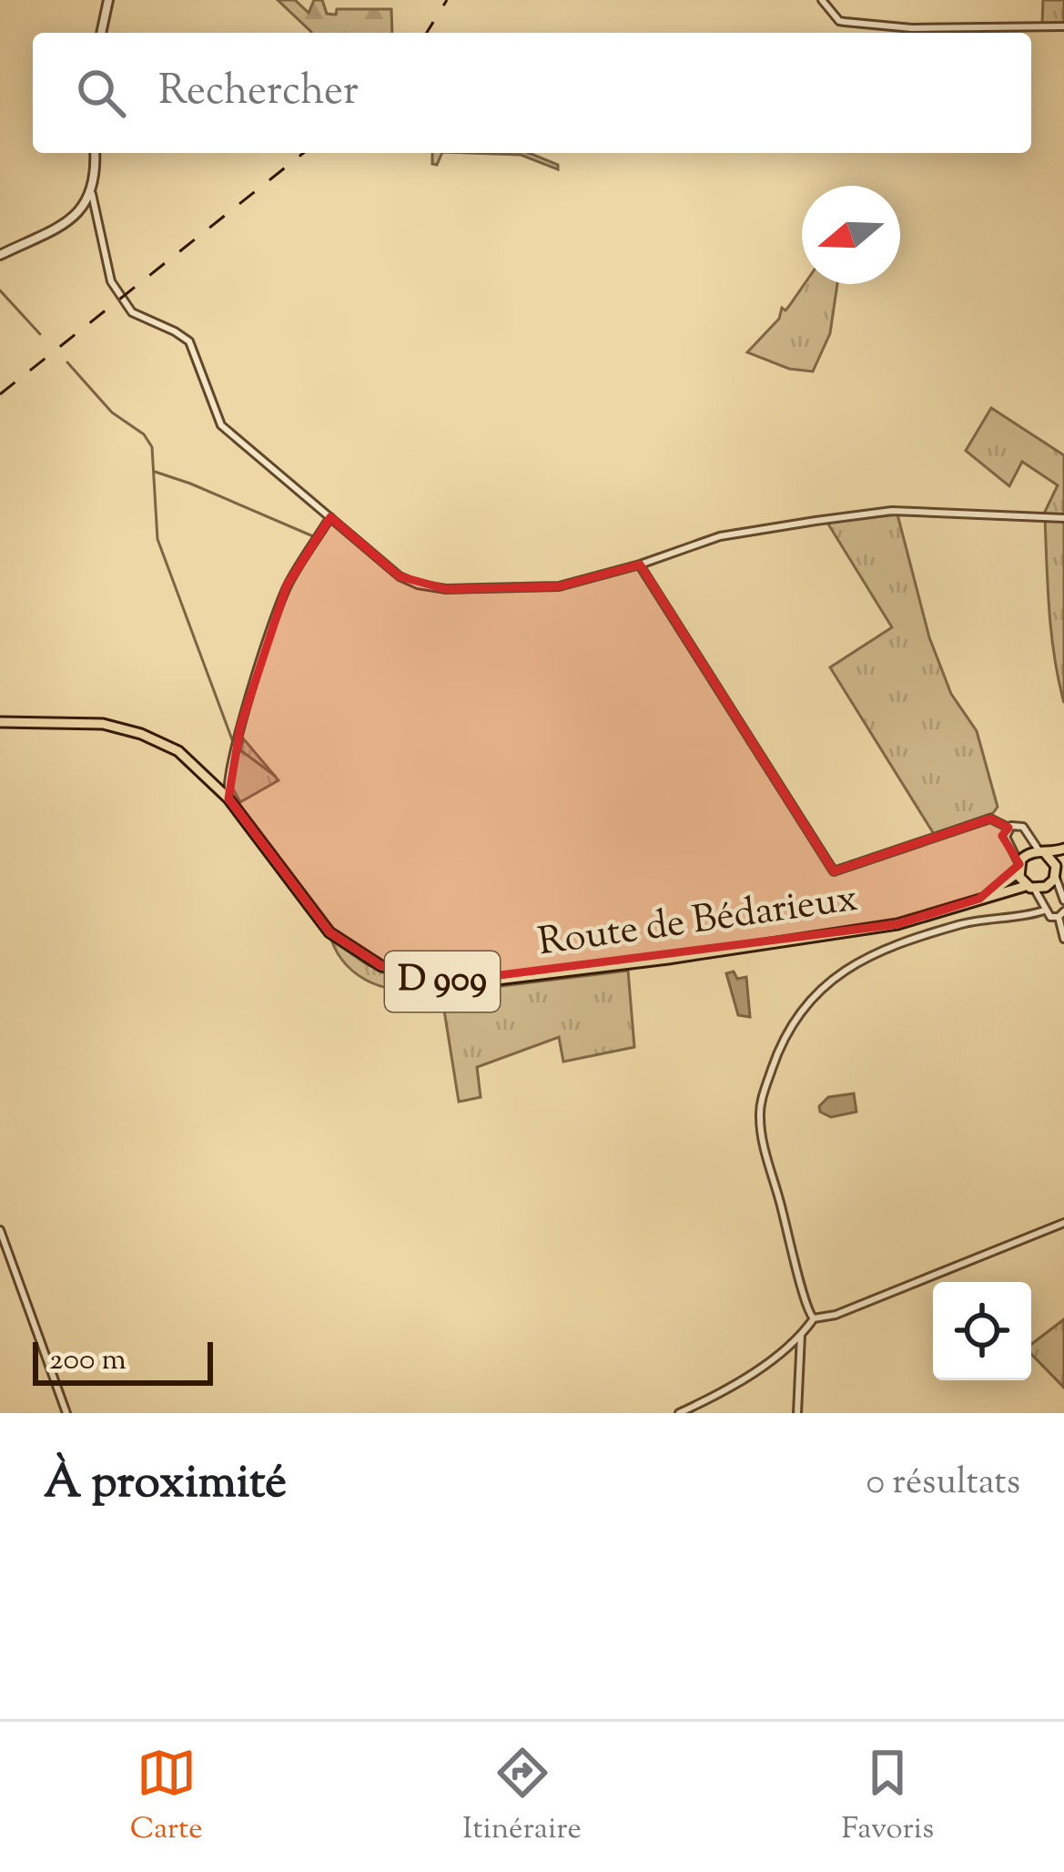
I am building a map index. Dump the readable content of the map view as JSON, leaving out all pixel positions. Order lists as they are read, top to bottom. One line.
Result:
{"streets":{"main road":["Route de Bédarieux","D 909"]},"scale_bar":"200 m","north":"left","page":{"search":"Rechercher","scale":"200 m","heading":["À proximité","0 résultats"],"nav":["Carte","Itinéraire","Favoris"]}}
